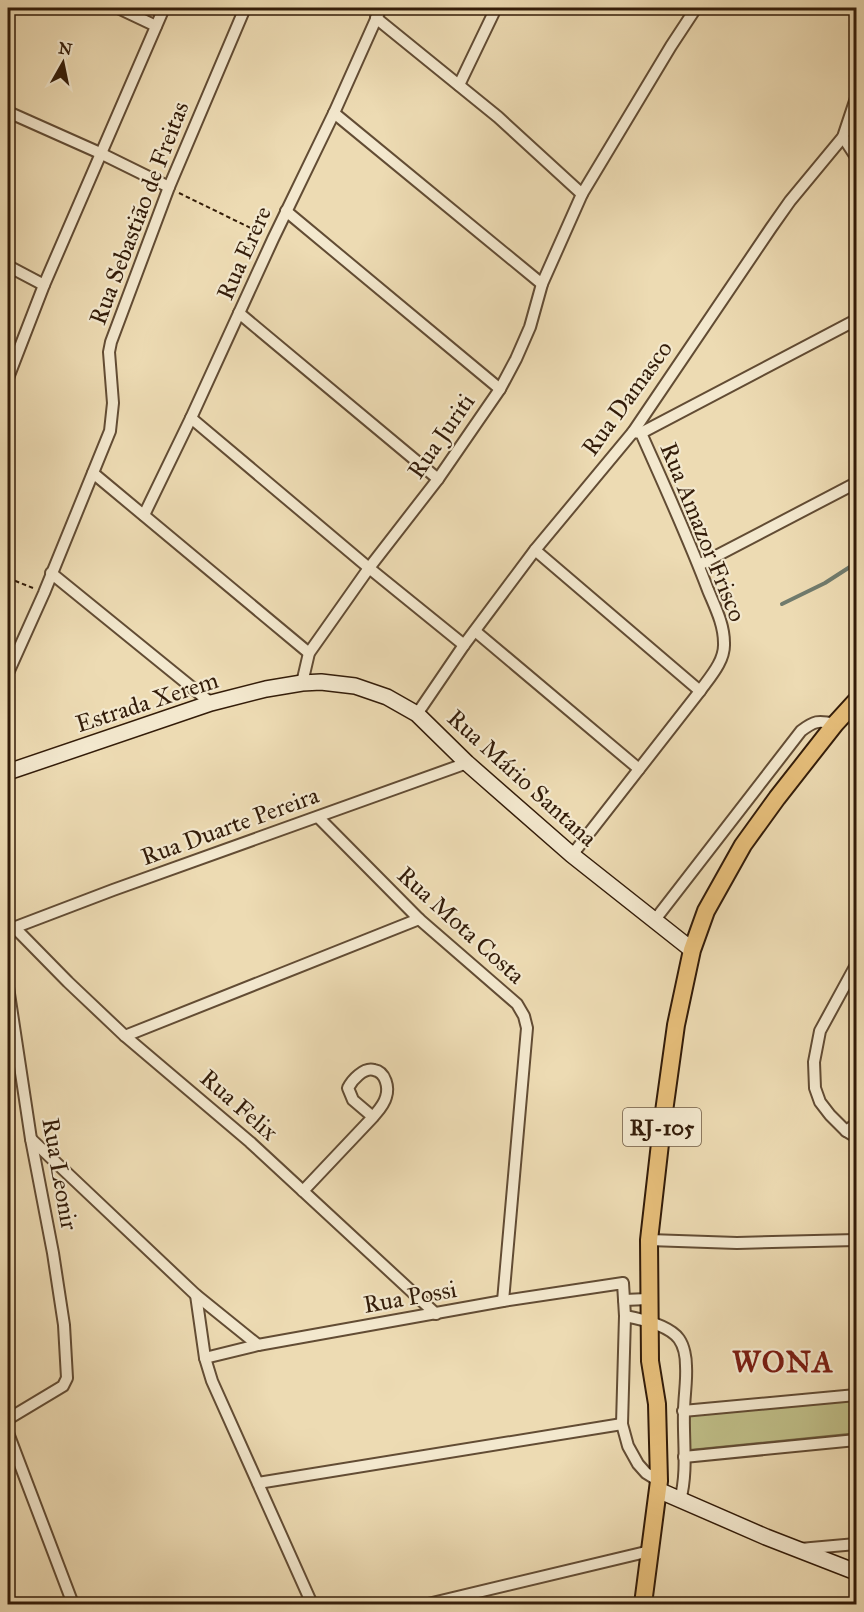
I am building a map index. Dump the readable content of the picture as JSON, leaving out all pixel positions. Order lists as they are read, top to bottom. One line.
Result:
{"streets":{"main road":["RJ-105"],"street":["Rua Sebastião de Freitas","Rua Erere","Rua Damasco","Rua Juriti","Rua Amazor Frisco","Estrada Xerem","Rua Mário Santana","Rua Duarte Pereira","Rua Mota Costa","Rua Felix","Rua Leonir","Rua Possi"]},"crossings":[["Rua Damasco","Rua Amazor Frisco"],["Rua Damasco","Rua Mário Santana"],["Rua Juriti","Estrada Xerem"],["Rua Juriti","Rua Mário Santana"],["Rua Amazor Frisco","Rua Mário Santana"],["Estrada Xerem","Rua Mário Santana"],["Rua Mário Santana","Rua Duarte Pereira"],["Rua Mário Santana","RJ-105"],["Rua Duarte Pereira","Rua Mota Costa"],["Rua Duarte Pereira","Rua Felix"],["Rua Mota Costa","Rua Possi"],["Rua Felix","Rua Possi"]],"districts":["WONA"],"north":"top"}
